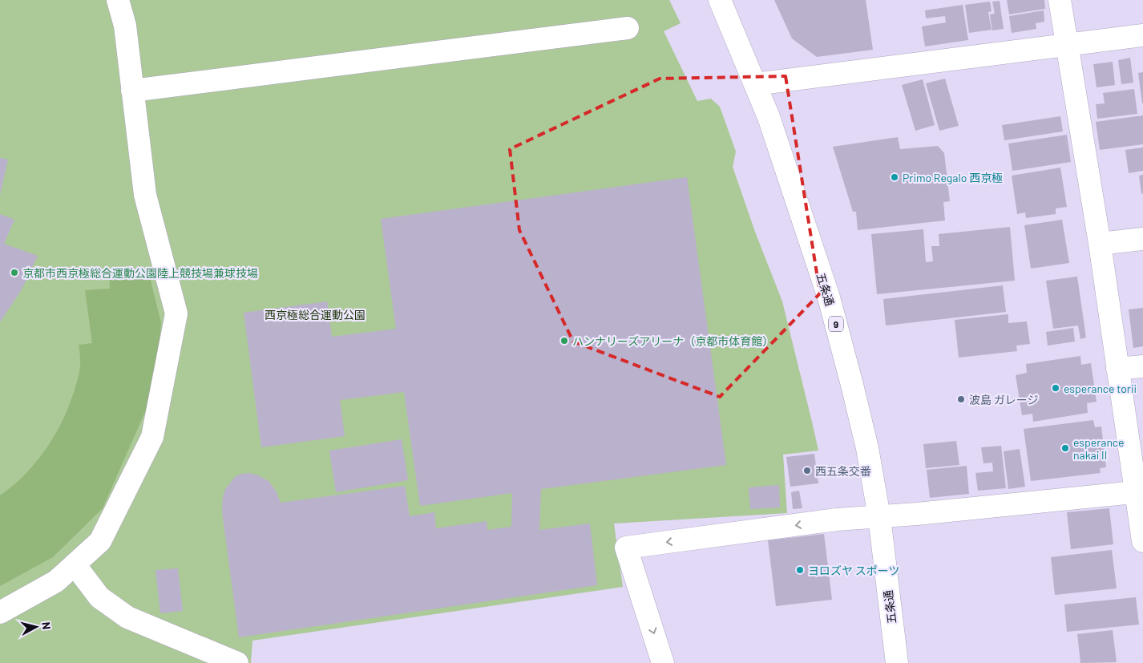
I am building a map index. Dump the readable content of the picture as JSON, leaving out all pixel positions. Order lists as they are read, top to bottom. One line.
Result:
{"streets":{"main road":["五条通","9"]},"parks":["西京極総合運動公園"],"places":["Primo Regalo 西京極","京都市西京極総合運動公園陸上競技場兼球技場","ハンナリーズアリーナ（京都市体育館）","esperance torii","波島 ガレージ","esperance nakai II","西五条交番","ヨロズヤ スポーツ"],"north":"right"}
